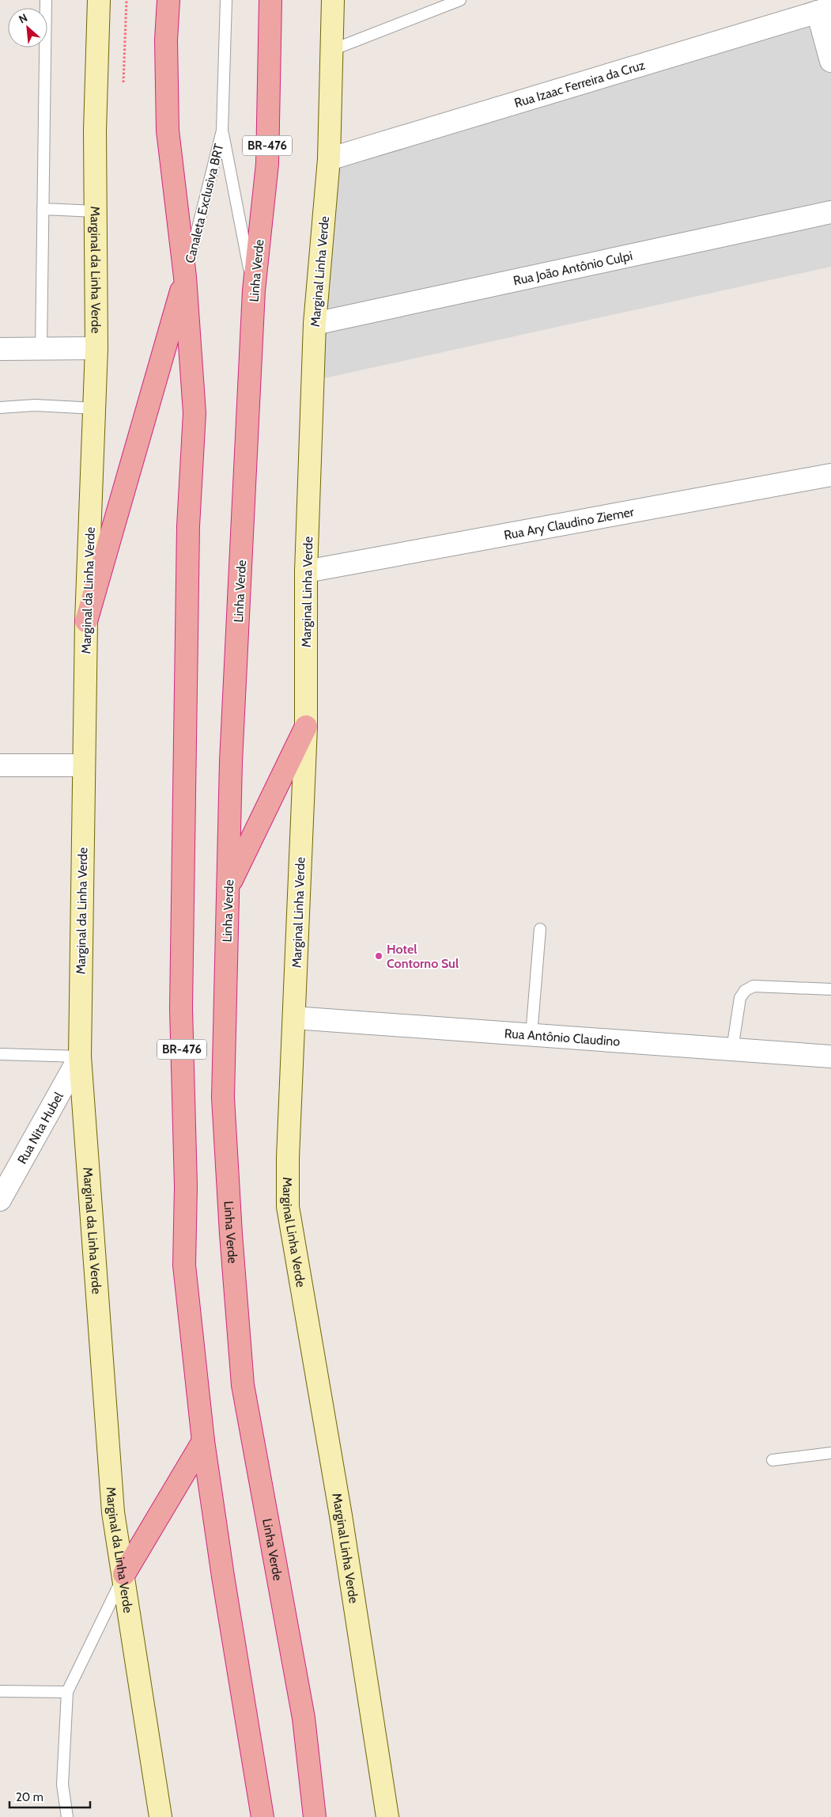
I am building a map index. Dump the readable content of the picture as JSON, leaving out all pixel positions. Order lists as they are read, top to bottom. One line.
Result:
{"streets":{"highway":["BR-476","Linha Verde"],"main road":["Marginal da Linha Verde","Marginal Linha Verde"],"street":["Rua Izaac Ferreira da Cruz","Rua João Antônio Culpi","Rua Ary Claudino Ziemer","Rua Antônio Claudino","Rua Nita Hubel"],"lane":["Canaleta Exclusiva BRT"]},"crossings":[["Rua Izaac Ferreira da Cruz","Marginal Linha Verde"],["BR-476","Canaleta Exclusiva BRT"],["Canaleta Exclusiva BRT","Linha Verde"],["Rua João Antônio Culpi","Marginal Linha Verde"],["Marginal da Linha Verde","Rua Nita Hubel"],["Marginal Linha Verde","Rua Ary Claudino Ziemer"],["Marginal Linha Verde","Rua Antônio Claudino"]],"places":["Hotel Contorno Sul"],"scale_bar":"20 m","north":"top left"}
